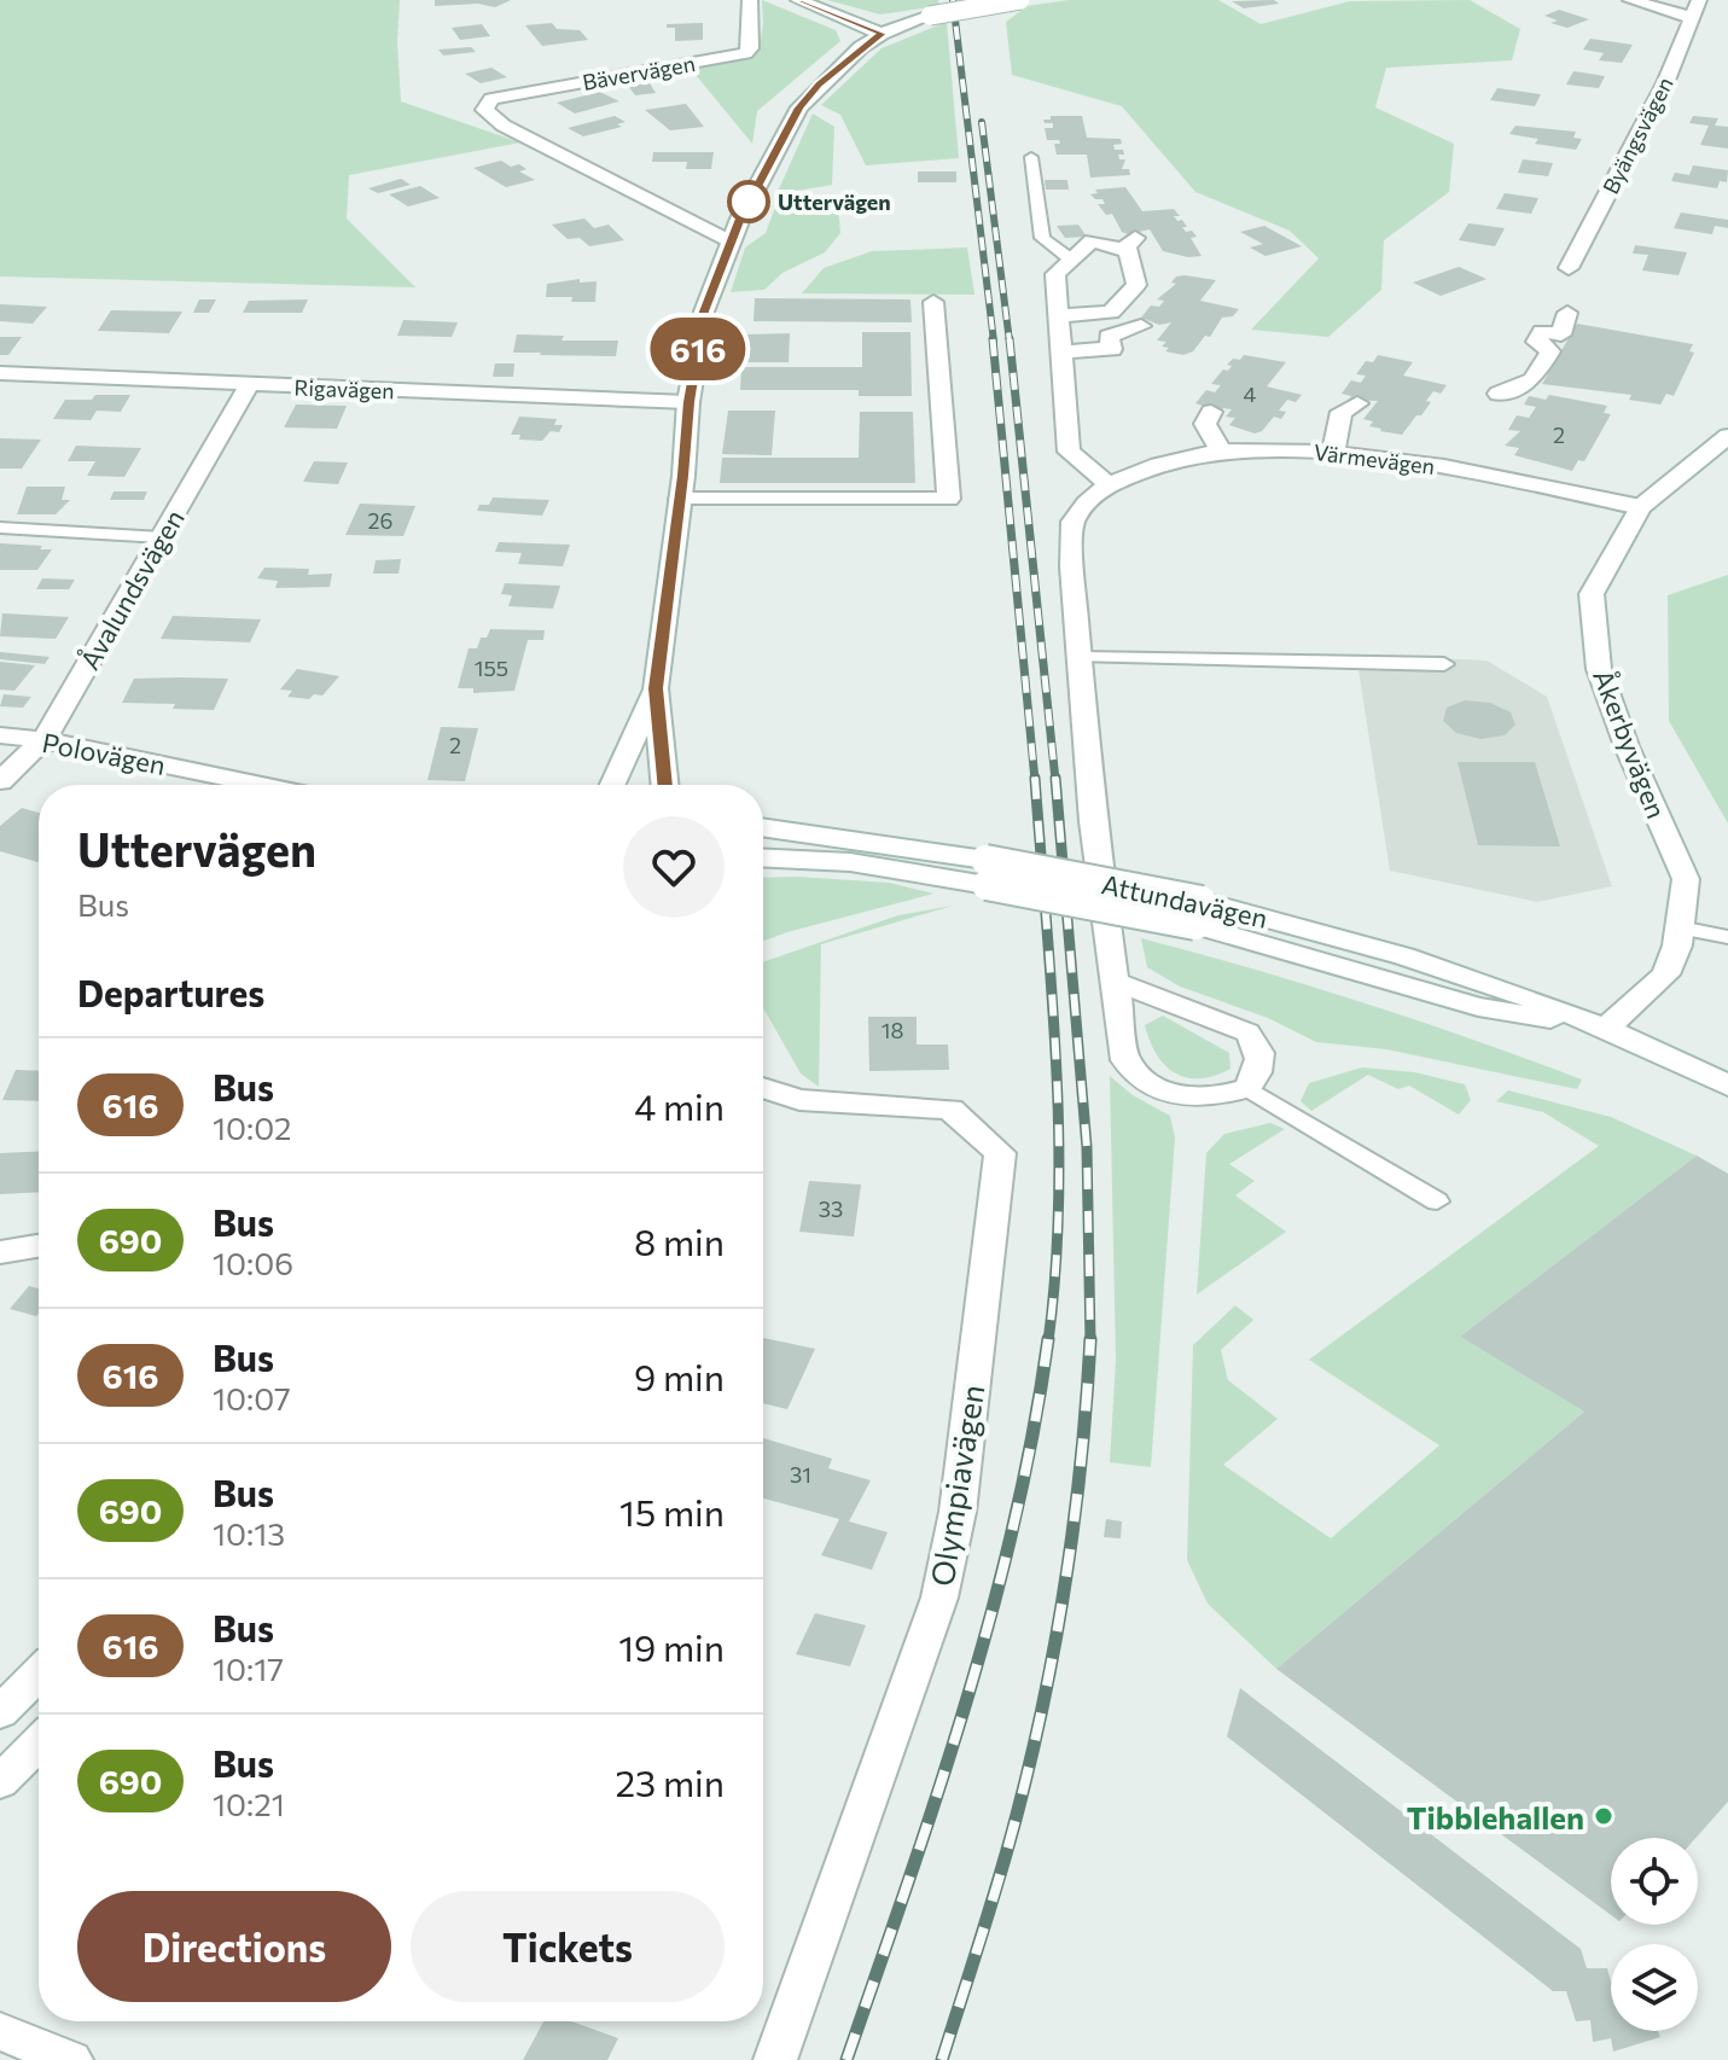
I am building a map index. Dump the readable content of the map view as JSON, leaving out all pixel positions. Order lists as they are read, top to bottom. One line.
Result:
{"streets":{"street":["Bävervägen","Byängsvägen","Rigavägen","Värmevägen","Åvalundsvägen","Åkerbyvägen","Polovägen","Attundavägen","Olympiavägen"]},"crossings":[["Rigavägen","Åvalundsvägen"],["Värmevägen","Åkerbyvägen"],["Åvalundsvägen","Polovägen"],["Åkerbyvägen","Attundavägen"]],"places":["Uttervägen","Tibblehallen"],"lines":["bus line 616"],"house_numbers":["4","2","26","155","2","18","33","31"],"page":{"on_map":"616","heading":[["Uttervägen","Bus"],"Departures"],"list":[{"mark":"616","name":"Bus","note":"10:02","value":"4 min"},{"mark":"690","name":"Bus","note":"10:06","value":"8 min"},{"mark":"616","name":"Bus","note":"10:07","value":"9 min"},{"mark":"690","name":"Bus","note":"10:13","value":"15 min"},{"mark":"616","name":"Bus","note":"10:17","value":"19 min"},{"mark":"690","name":"Bus","note":"10:21","value":"23 min"}],"buttons":["Directions","Tickets"]}}
